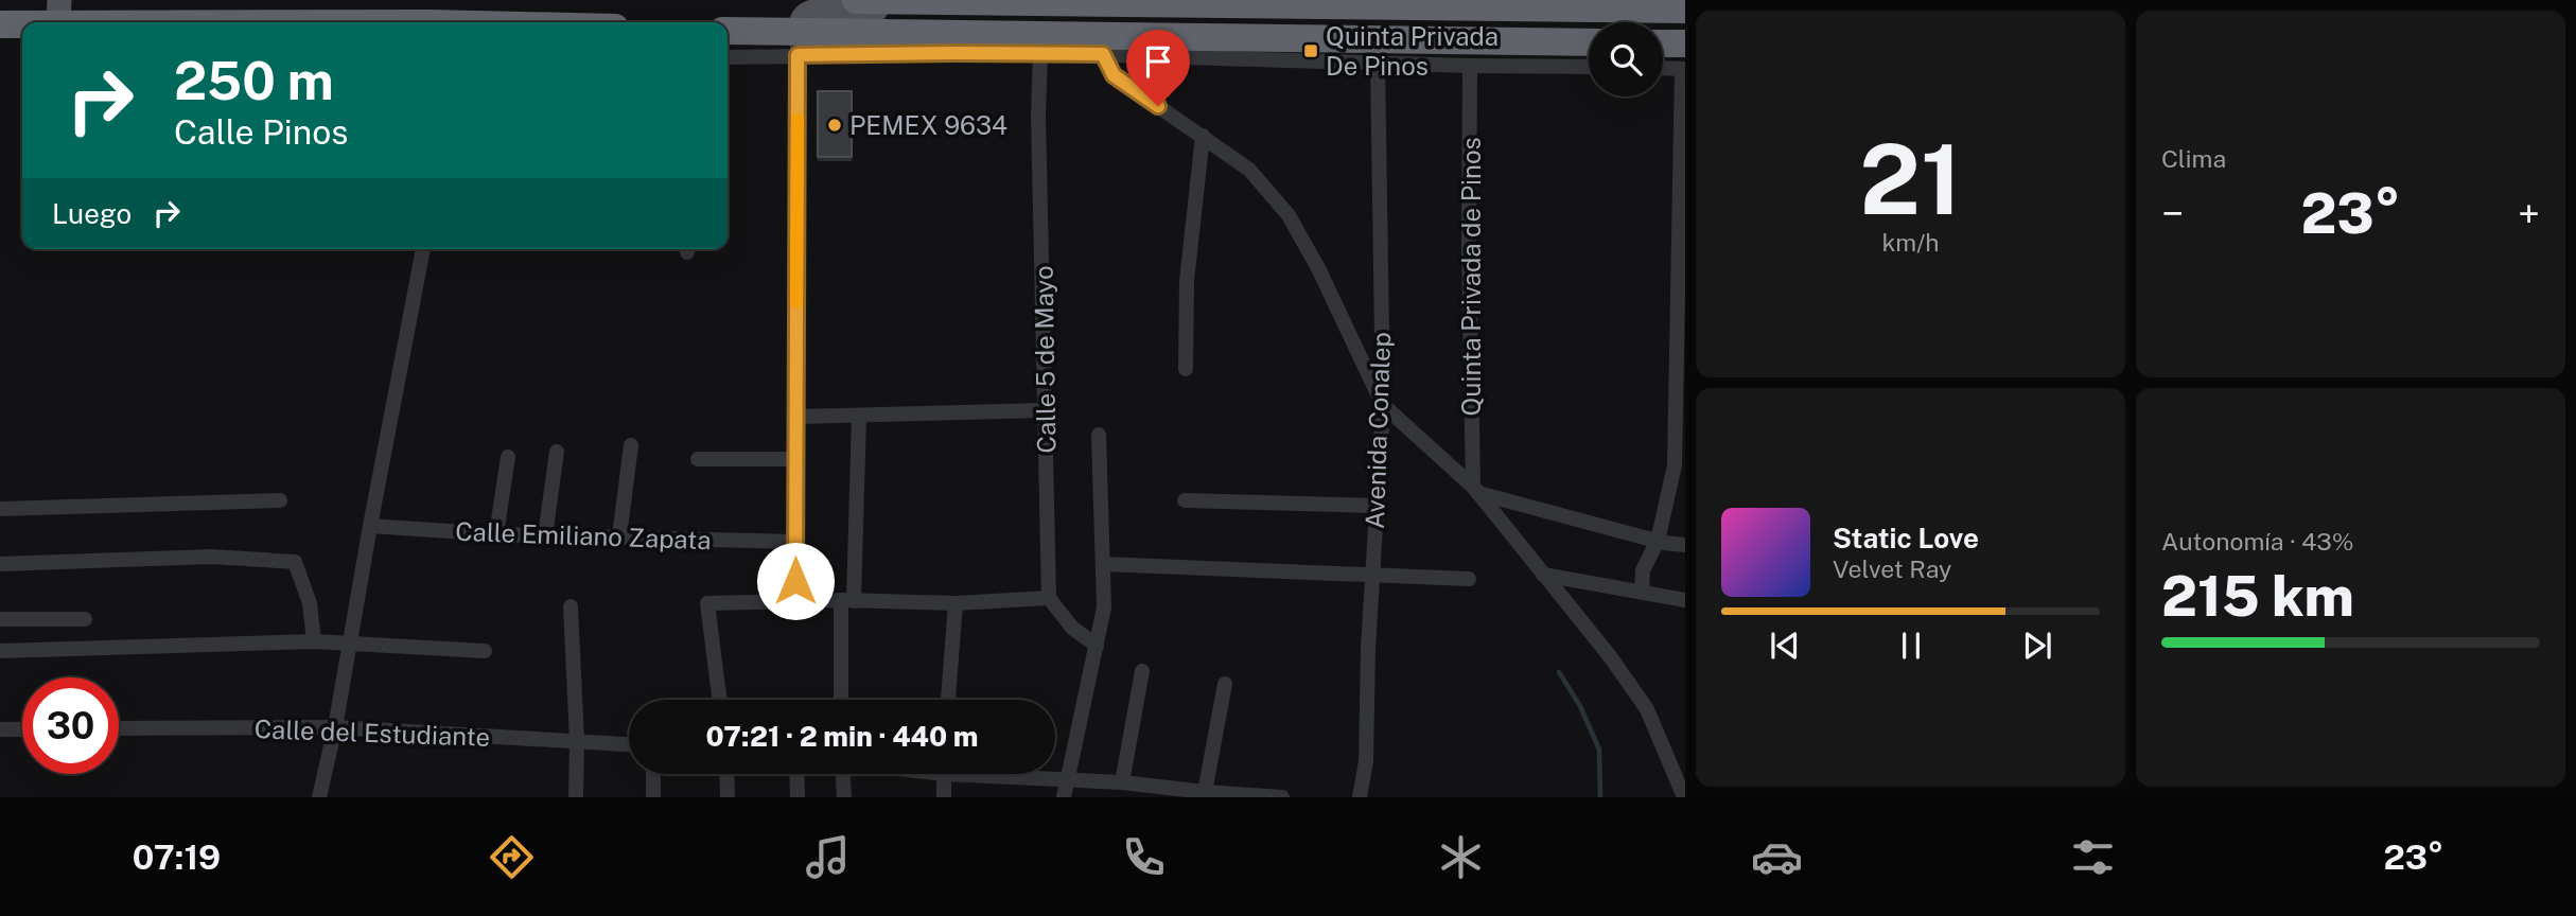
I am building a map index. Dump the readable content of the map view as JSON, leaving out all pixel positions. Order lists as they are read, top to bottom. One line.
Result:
{"streets":{"street":["Quinta Privada de Pinos","Calle 5 de Mayo","Avenida Conalep","Calle Emiliano Zapata","Calle del Estudiante"]},"places":{"transit":["Quinta Privada De Pinos"],"other":["PEMEX 9634"]},"page":{"tile":[["21","km/h"],"Clima",["Autonomía · 43%","215 km"]],"turn":["250 m","Calle Pinos"],"then":"Luego","heat":["−","23°","+"],"song":["Static Love","Velvet Ray"],"limit":"30","trip":"07:21 · 2 min · 440 m","tabs":["07:19","23°"]}}
